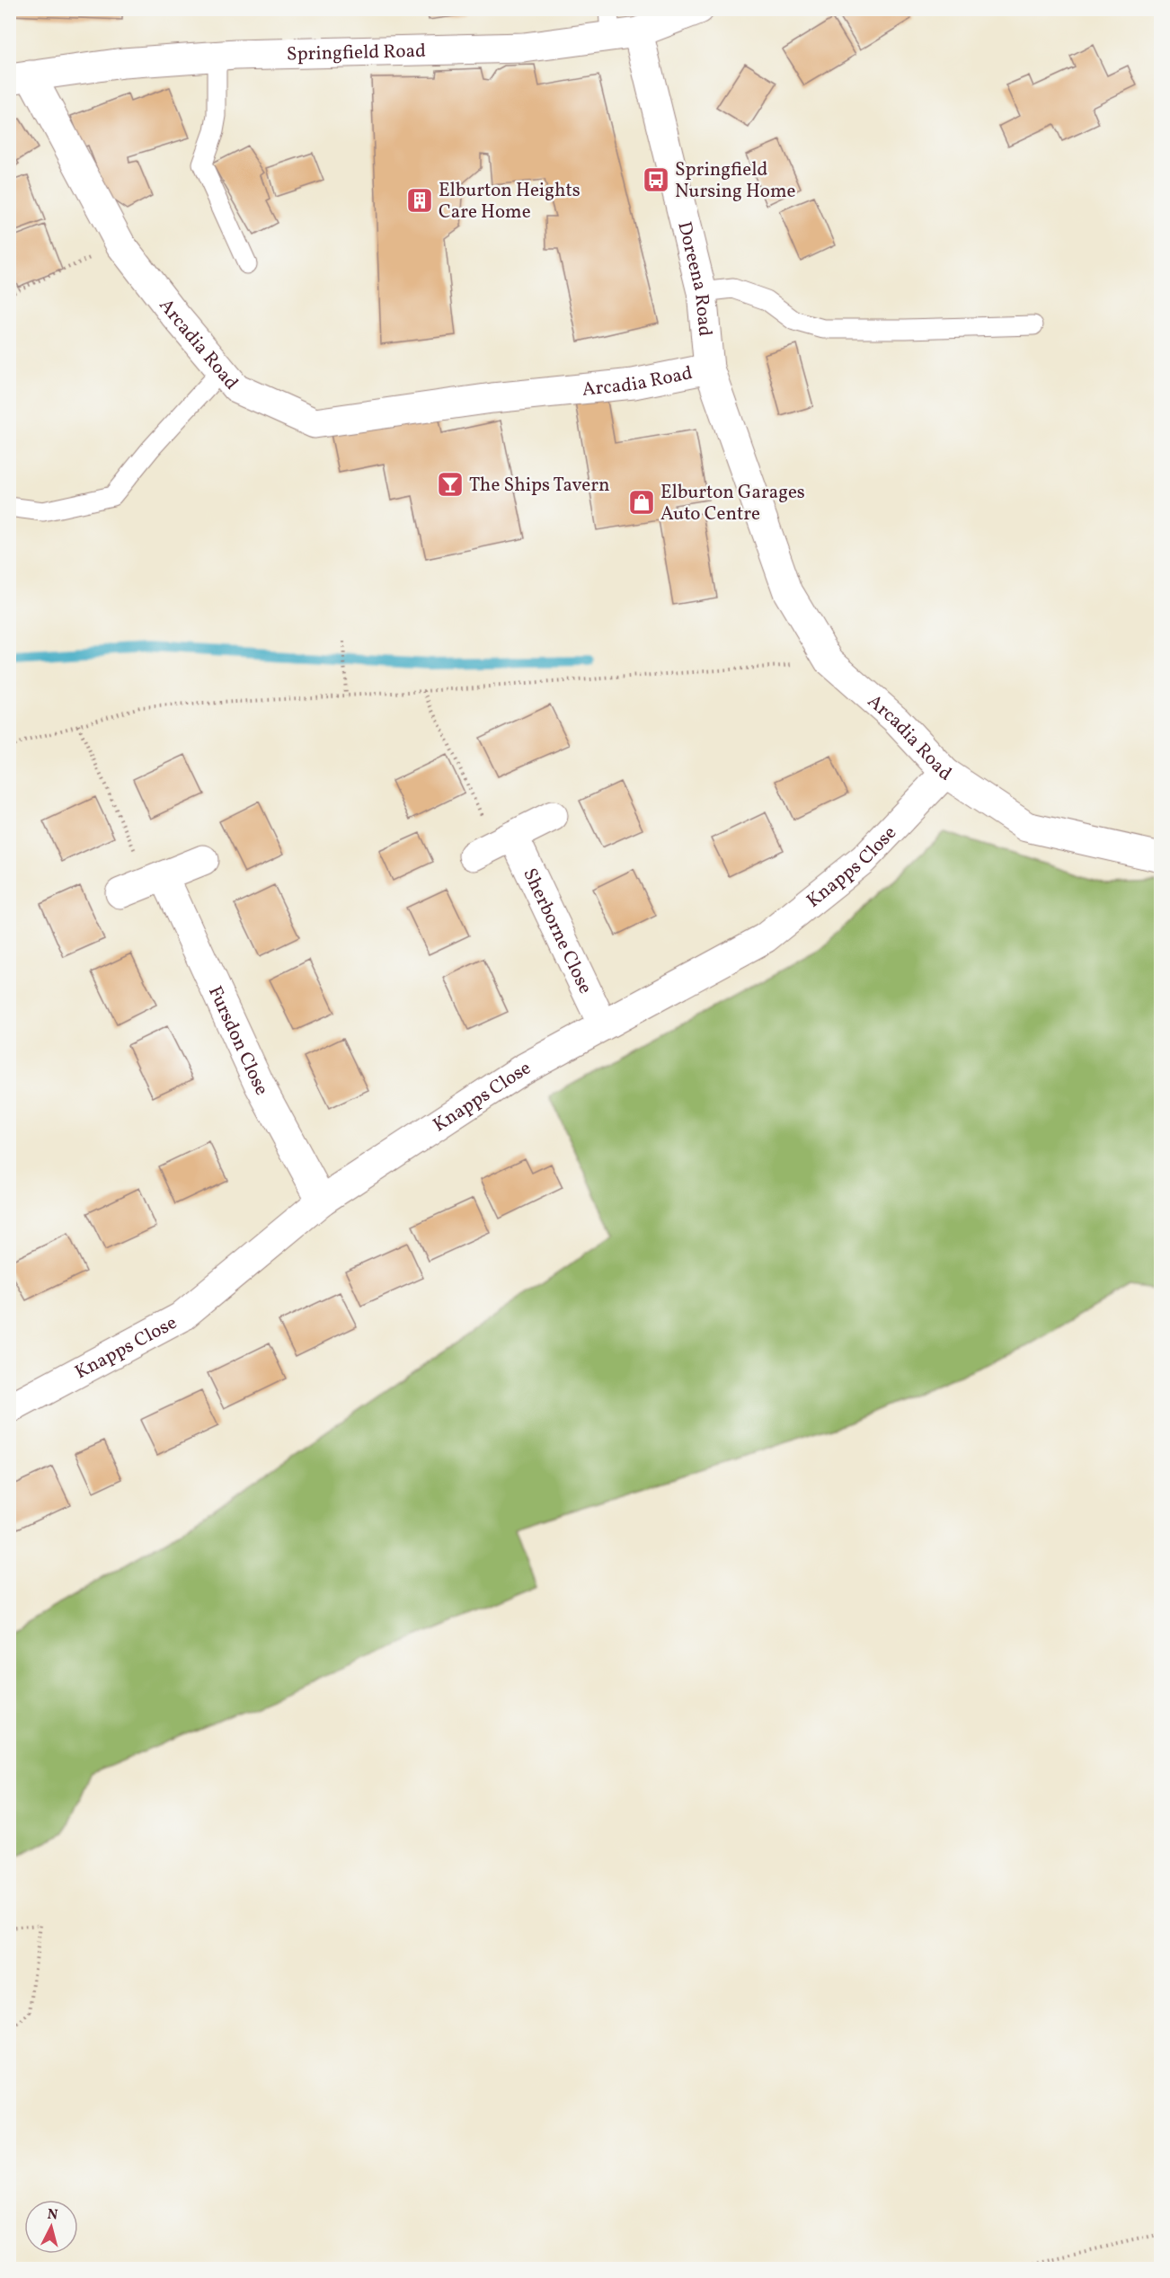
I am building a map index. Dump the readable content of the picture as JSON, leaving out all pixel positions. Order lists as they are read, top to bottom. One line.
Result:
{"streets":{"street":["Springfield Road","Doreena Road","Arcadia Road","Knapps Close","Sherborne Close","Fursdon Close"]},"crossings":[["Springfield Road","Doreena Road"],["Springfield Road","Arcadia Road"],["Doreena Road","Arcadia Road"],["Arcadia Road","Knapps Close"],["Knapps Close","Sherborne Close"],["Knapps Close","Fursdon Close"]],"places":{"bus stop":["Springfield Nursing Home"],"building":["Elburton Heights Care Home"],"bar":["The Ships Tavern"],"shop":["Elburton Garages Auto Centre"]},"north":"top"}
